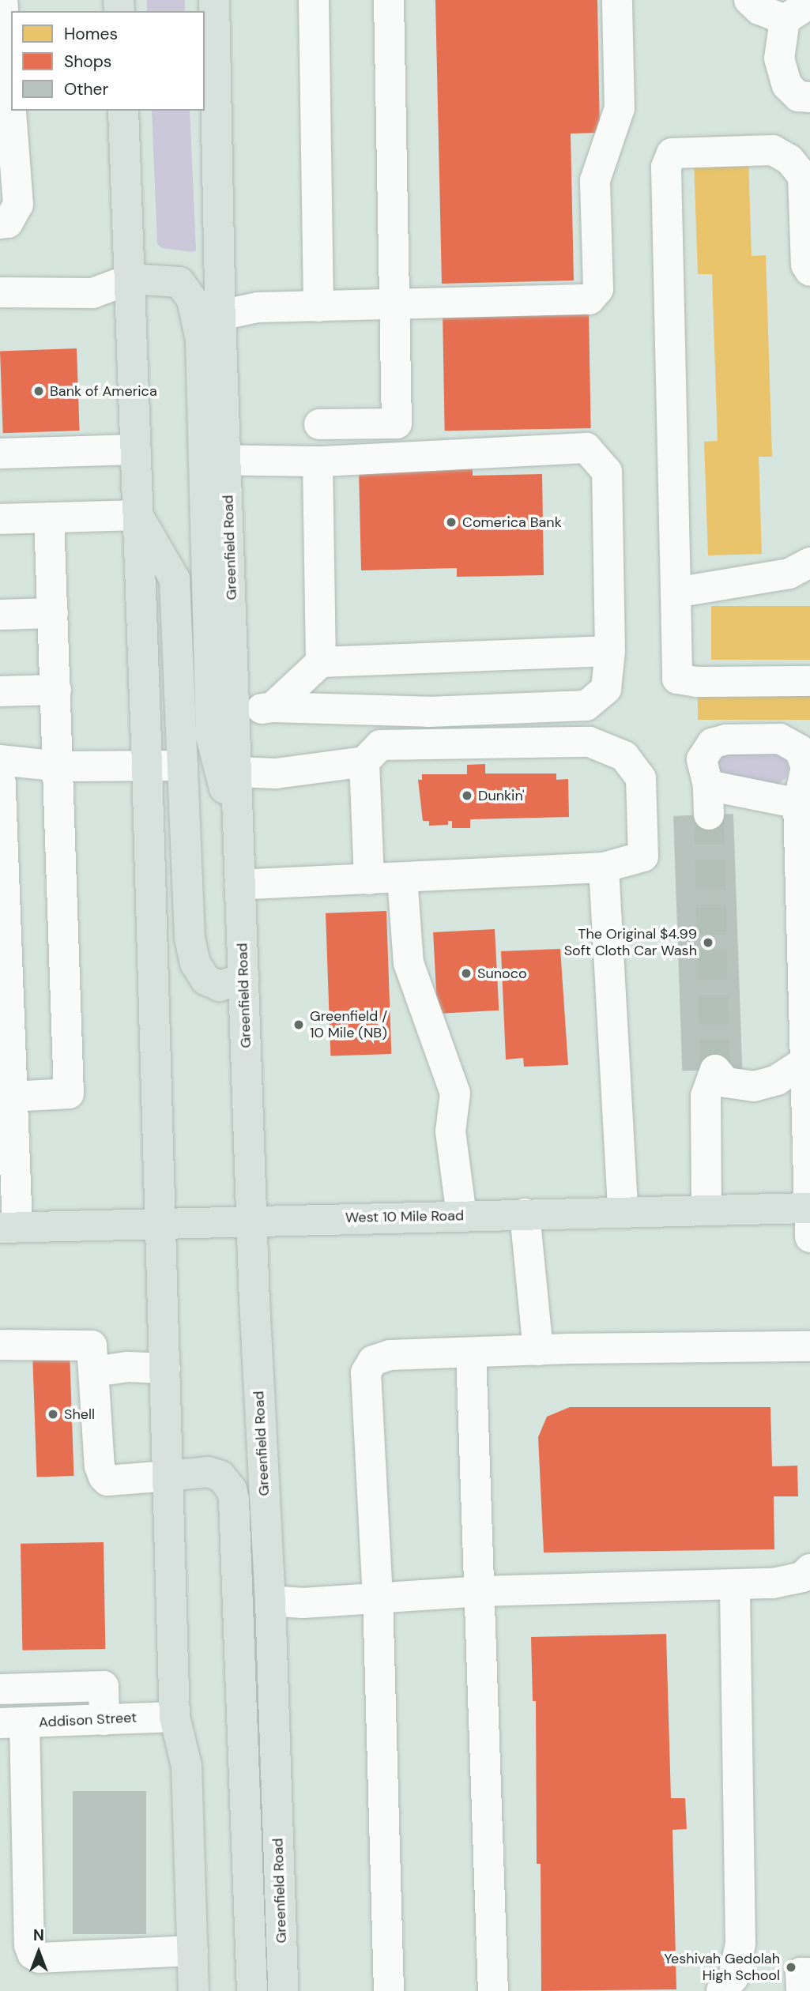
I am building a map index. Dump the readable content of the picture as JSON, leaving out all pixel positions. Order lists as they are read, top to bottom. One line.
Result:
{"streets":{"main road":["Greenfield Road","West 10 Mile Road"],"street":["Addison Street"]},"crossings":[["Greenfield Road","West 10 Mile Road"]],"places":["Bank of America","Comerica Bank","Dunkin'","The Original $4.99 Soft Cloth Car Wash","Sunoco","Greenfield / 10 Mile (NB)","Shell","Yeshivah Gedolah High School"],"legend":["Homes","Shops","Other"],"north":"top"}
